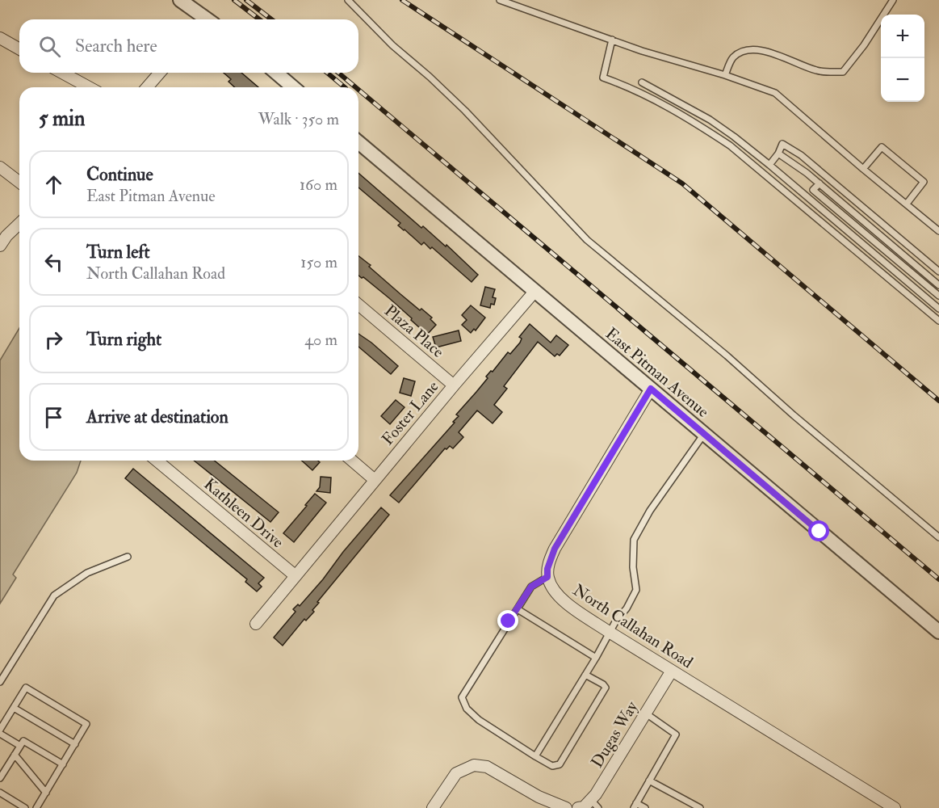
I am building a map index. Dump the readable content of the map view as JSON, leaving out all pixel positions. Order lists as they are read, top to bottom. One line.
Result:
{"streets":{"street":["Plaza Place","East Pitman Avenue","Foster Lane","Kathleen Drive","North Callahan Road","Dugas Way"]},"crossings":[["Plaza Place","Foster Lane"],["East Pitman Avenue","Foster Lane"],["Foster Lane","Kathleen Drive"],["North Callahan Road","Dugas Way"]],"page":{"map_buttons":["+","−"],"search":"Search here","heading":["5 min","Walk · 350 m"],"list":[["Continue","East Pitman Avenue","160 m"],["Turn left","North Callahan Road","150 m"],["Turn right","40 m"],"Arrive at destination"]}}
